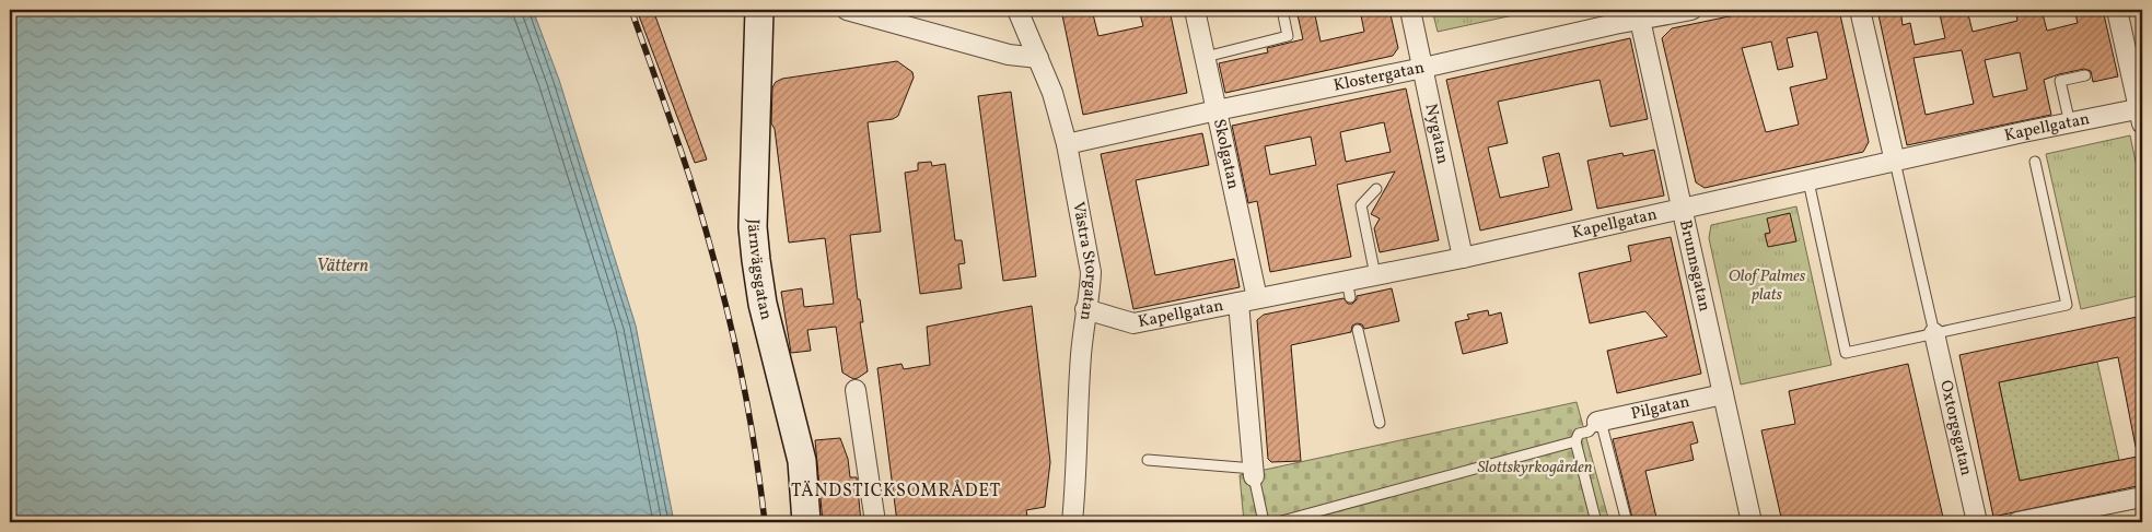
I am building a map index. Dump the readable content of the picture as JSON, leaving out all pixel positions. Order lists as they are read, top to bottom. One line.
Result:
{"streets":{"street":["Klostergatan","Kapellgatan","Nygatan","Skolgatan","Västra Storgatan","Brunnsgatan","Järnvägsgatan","Pilgatan","Oxtorgsgatan"]},"crossings":[["Klostergatan","Nygatan"],["Klostergatan","Skolgatan"],["Klostergatan","Västra Storgatan"],["Klostergatan","Brunnsgatan"],["Kapellgatan","Nygatan"],["Kapellgatan","Skolgatan"],["Kapellgatan","Västra Storgatan"],["Kapellgatan","Brunnsgatan"],["Brunnsgatan","Pilgatan"]],"districts":["TÄNDSTICKSOMRÅDET"],"water":["Vättern"],"parks":["Olof Palmes plats","Slottskyrkogården"]}
